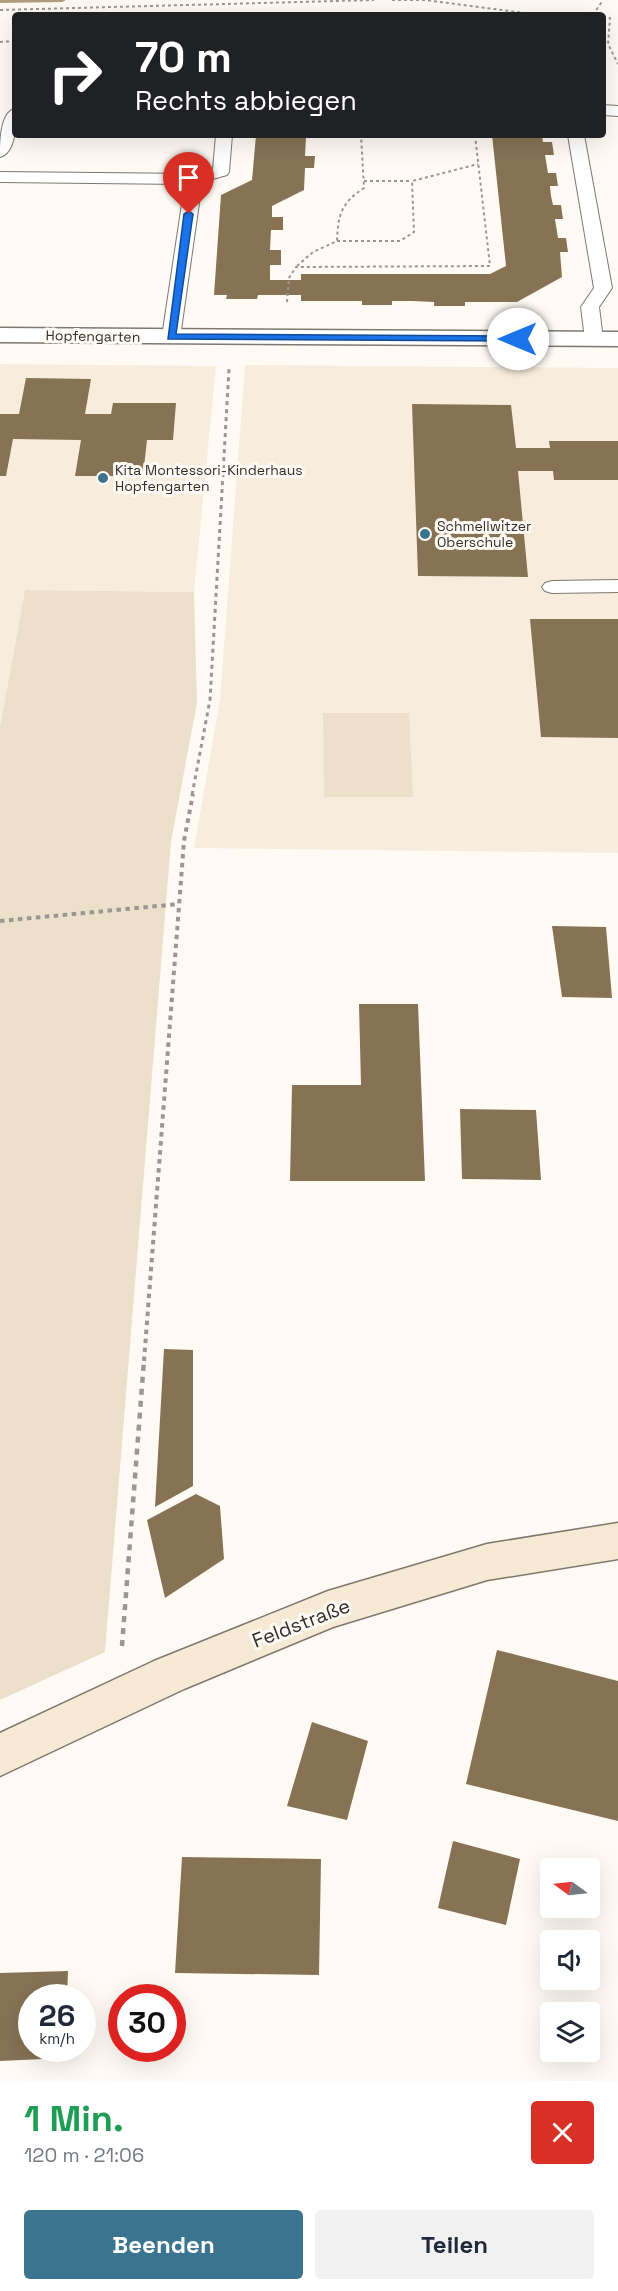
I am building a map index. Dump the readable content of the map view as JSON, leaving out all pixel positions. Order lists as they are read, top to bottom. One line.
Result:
{"streets":{"street":["Hopfengarten","Feldstraße"]},"places":["Kita Montessori-Kinderhaus Hopfengarten","Schmellwitzer Oberschule"],"north":"left","page":{"turn":["70 m","Rechts abbiegen"],"speed":"26 km/h","limit":"30","heading":["1 Min.","120 m · 21:06"],"buttons":["Beenden","Teilen"]}}
